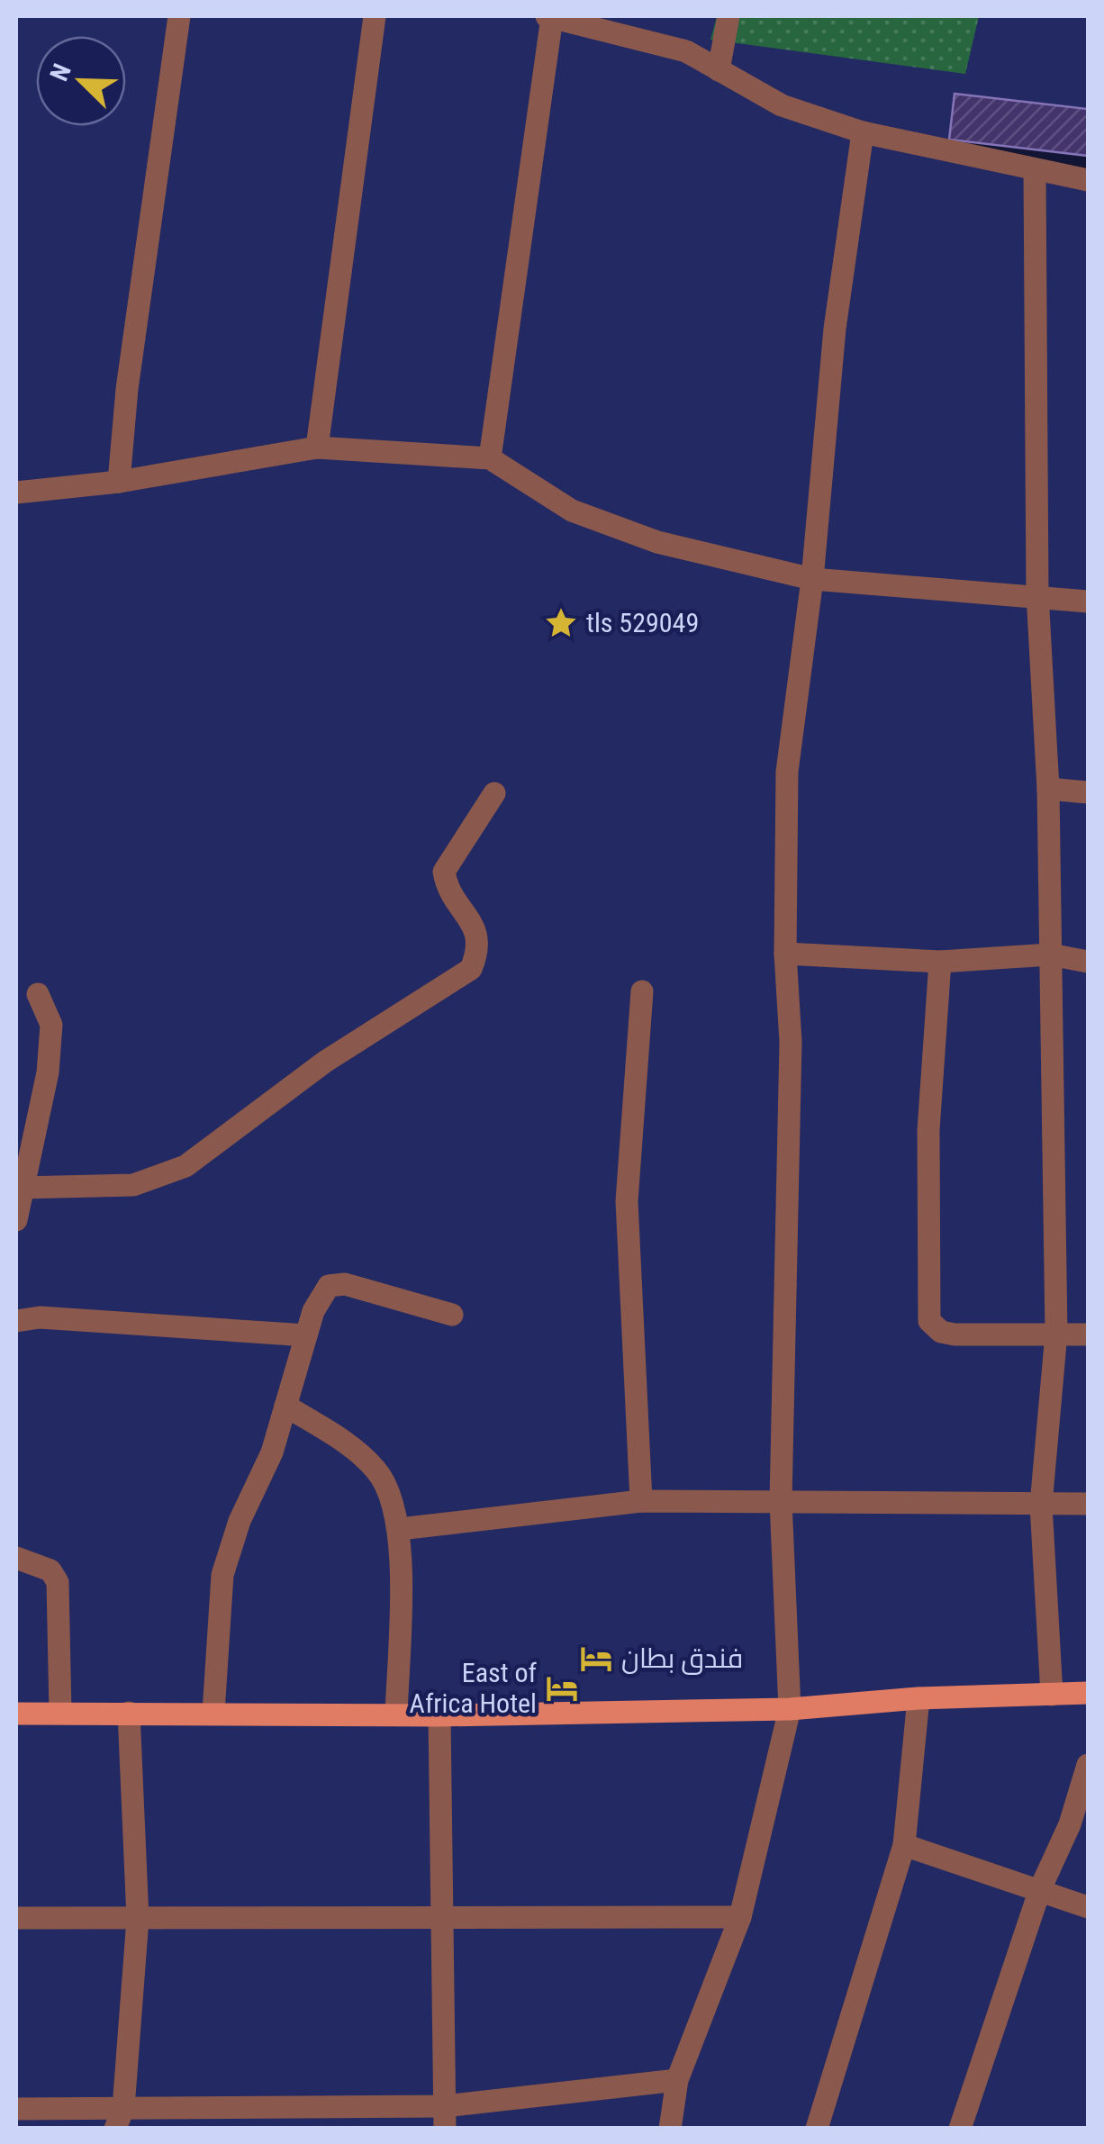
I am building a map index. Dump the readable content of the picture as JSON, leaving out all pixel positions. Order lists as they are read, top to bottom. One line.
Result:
{"places":{"place":["tls 529049"],"hotel":["فندق بطان","East of Africa Hotel"]},"north":"top left"}
